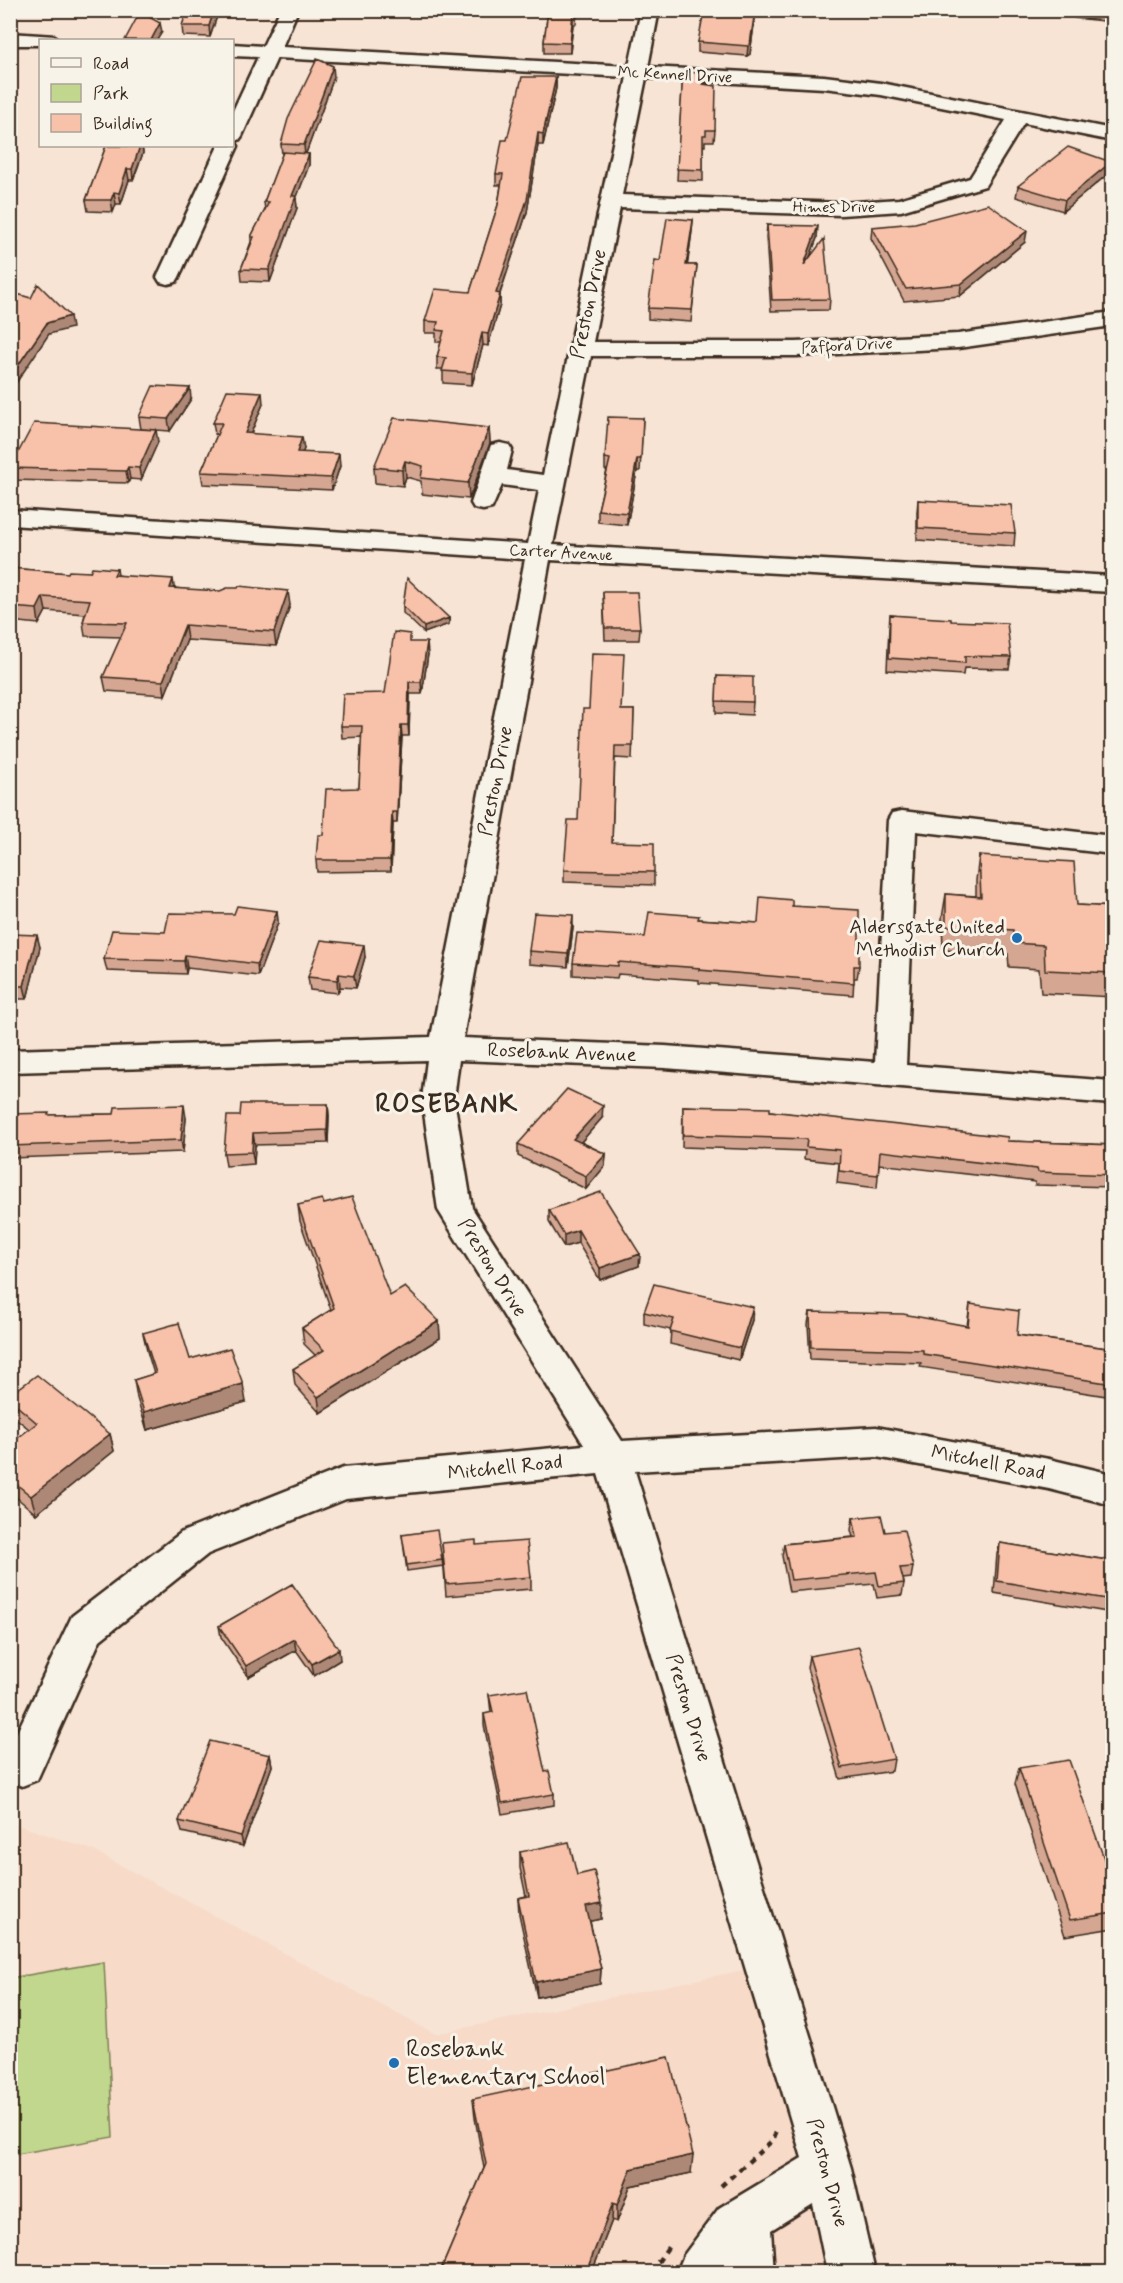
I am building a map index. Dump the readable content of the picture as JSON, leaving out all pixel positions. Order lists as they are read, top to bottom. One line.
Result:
{"streets":{"street":["Mc Kennell Drive","Himes Drive","Preston Drive","Pafford Drive","Carter Avenue","Rosebank Avenue","Mitchell Road"]},"crossings":[["Mc Kennell Drive","Himes Drive"],["Mc Kennell Drive","Preston Drive"],["Himes Drive","Preston Drive"],["Preston Drive","Pafford Drive"],["Preston Drive","Carter Avenue"],["Preston Drive","Rosebank Avenue"],["Preston Drive","Mitchell Road"]],"districts":["ROSEBANK"],"places":["Aldersgate United Methodist Church","Rosebank Elementary School"],"legend":["Road","Park","Building"]}
